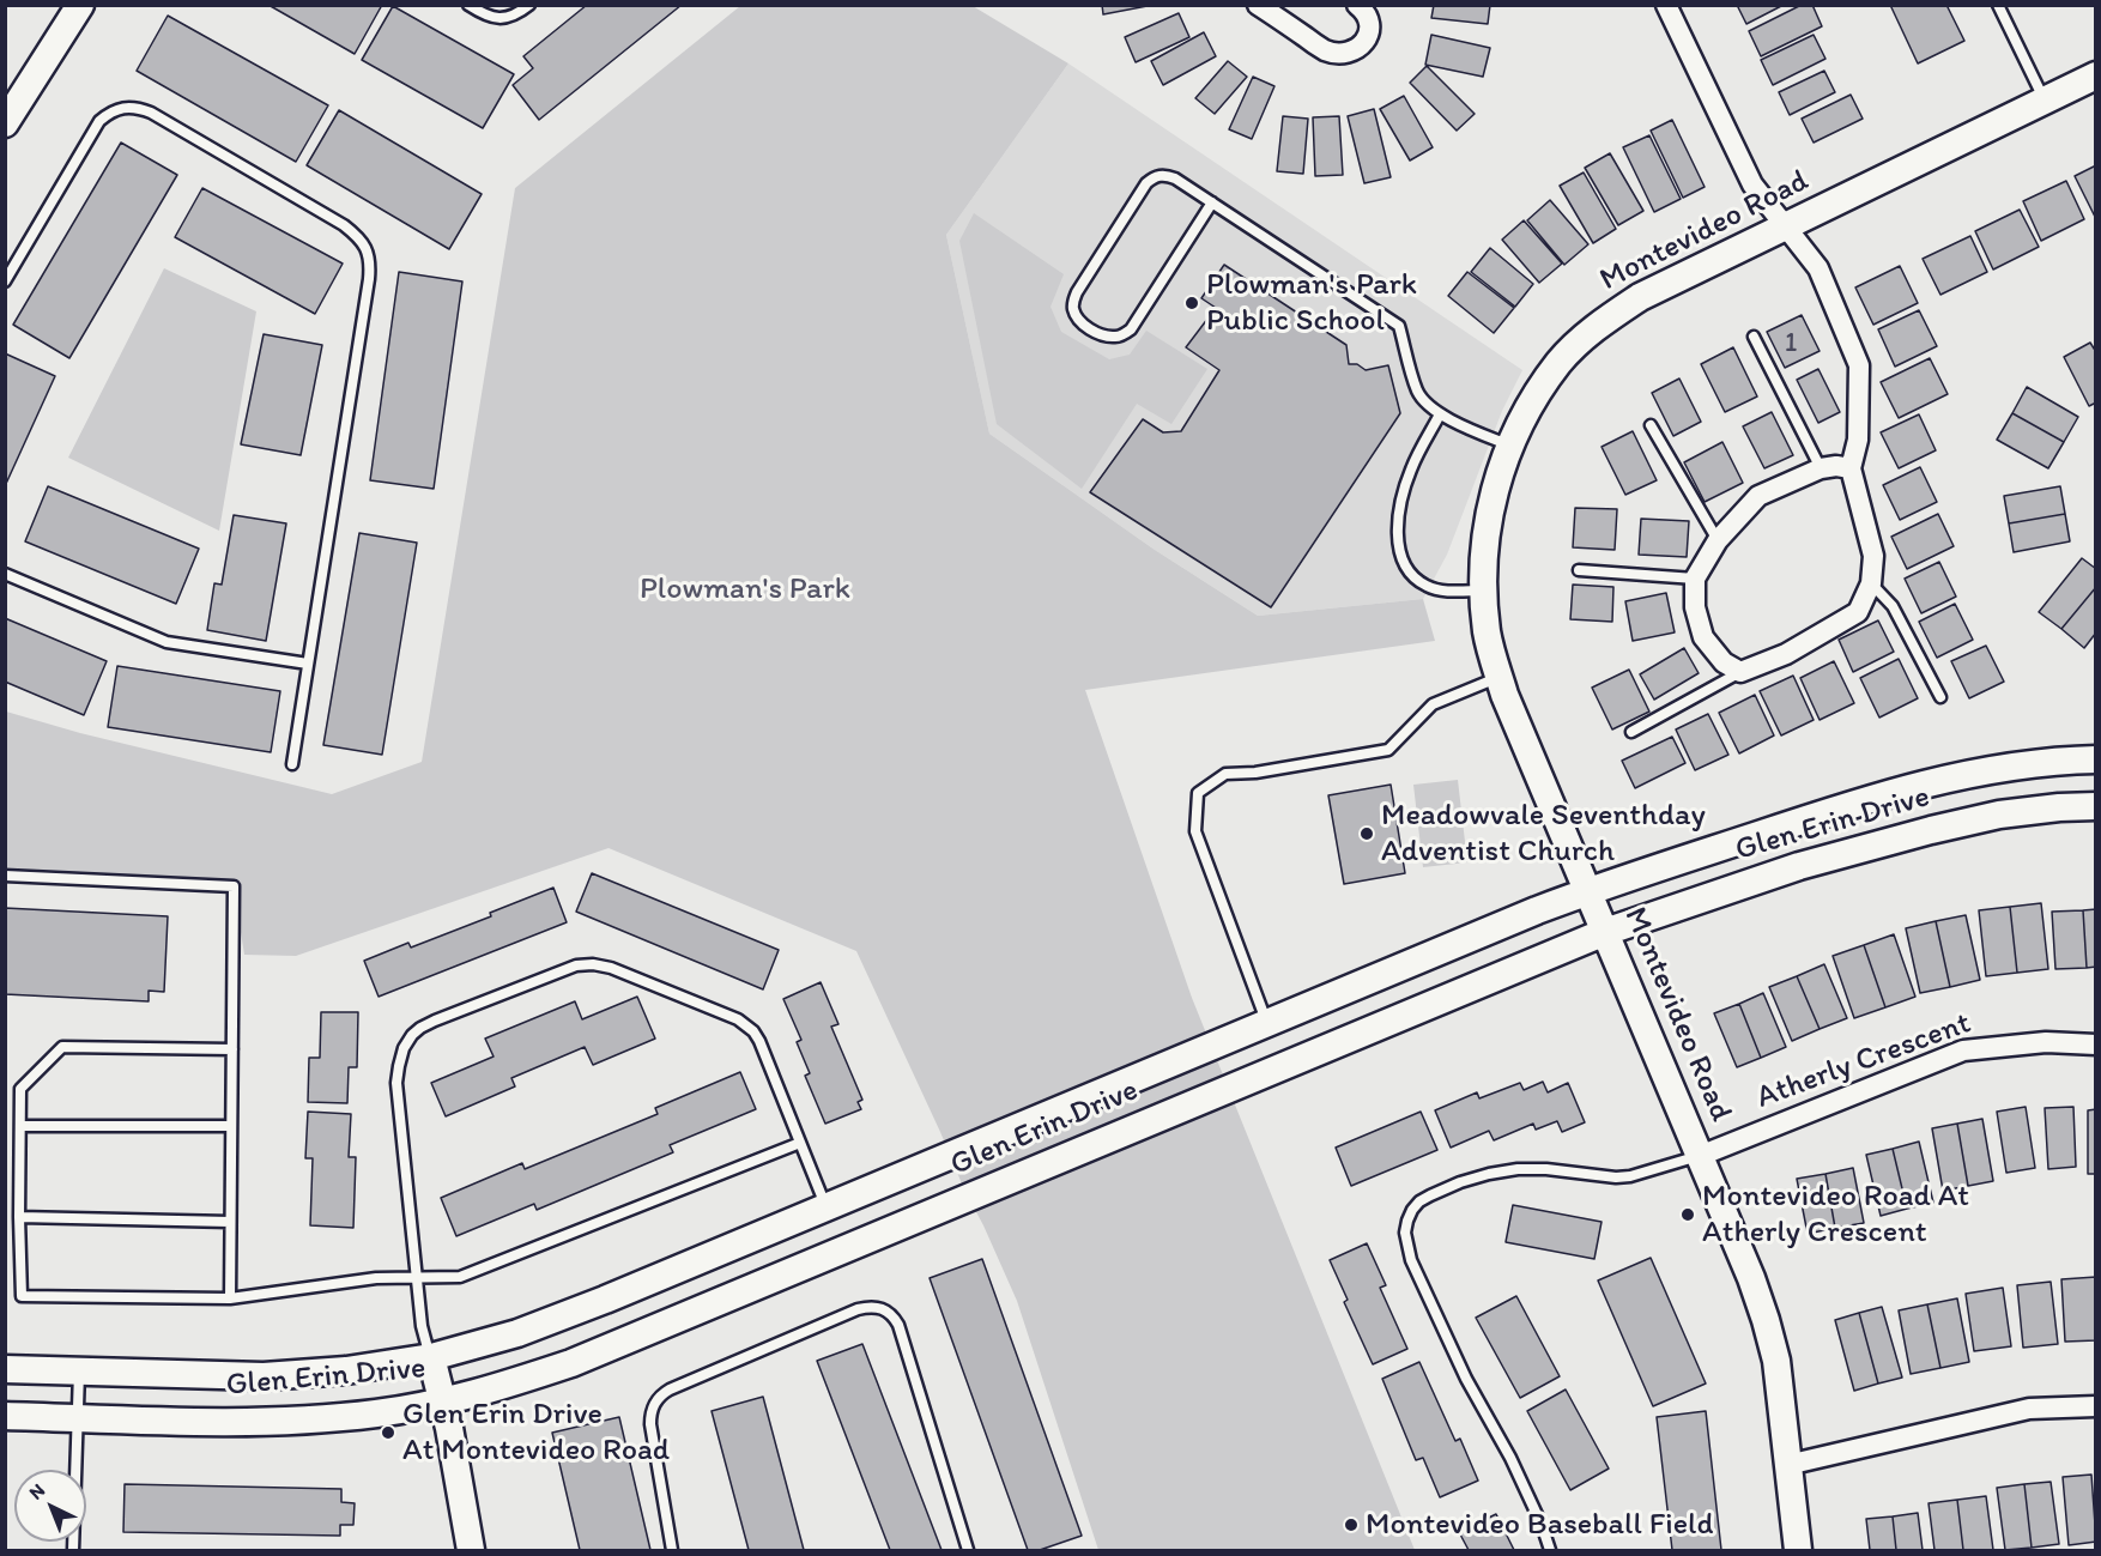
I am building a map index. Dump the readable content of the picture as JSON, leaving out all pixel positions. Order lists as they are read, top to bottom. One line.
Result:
{"streets":{"street":["Montevideo Road","Glen Erin Drive","Atherly Crescent"]},"crossings":[["Montevideo Road","Glen Erin Drive"],["Montevideo Road","Atherly Crescent"]],"parks":["Plowman's Park"],"places":["Plowman's Park Public School","Meadowvale Seventhday Adventist Church","Montevideo Road At Atherly Crescent","Glen Erin Drive At Montevideo Road","Montevideo Baseball Field"],"house_numbers":["1"],"north":"top left"}
